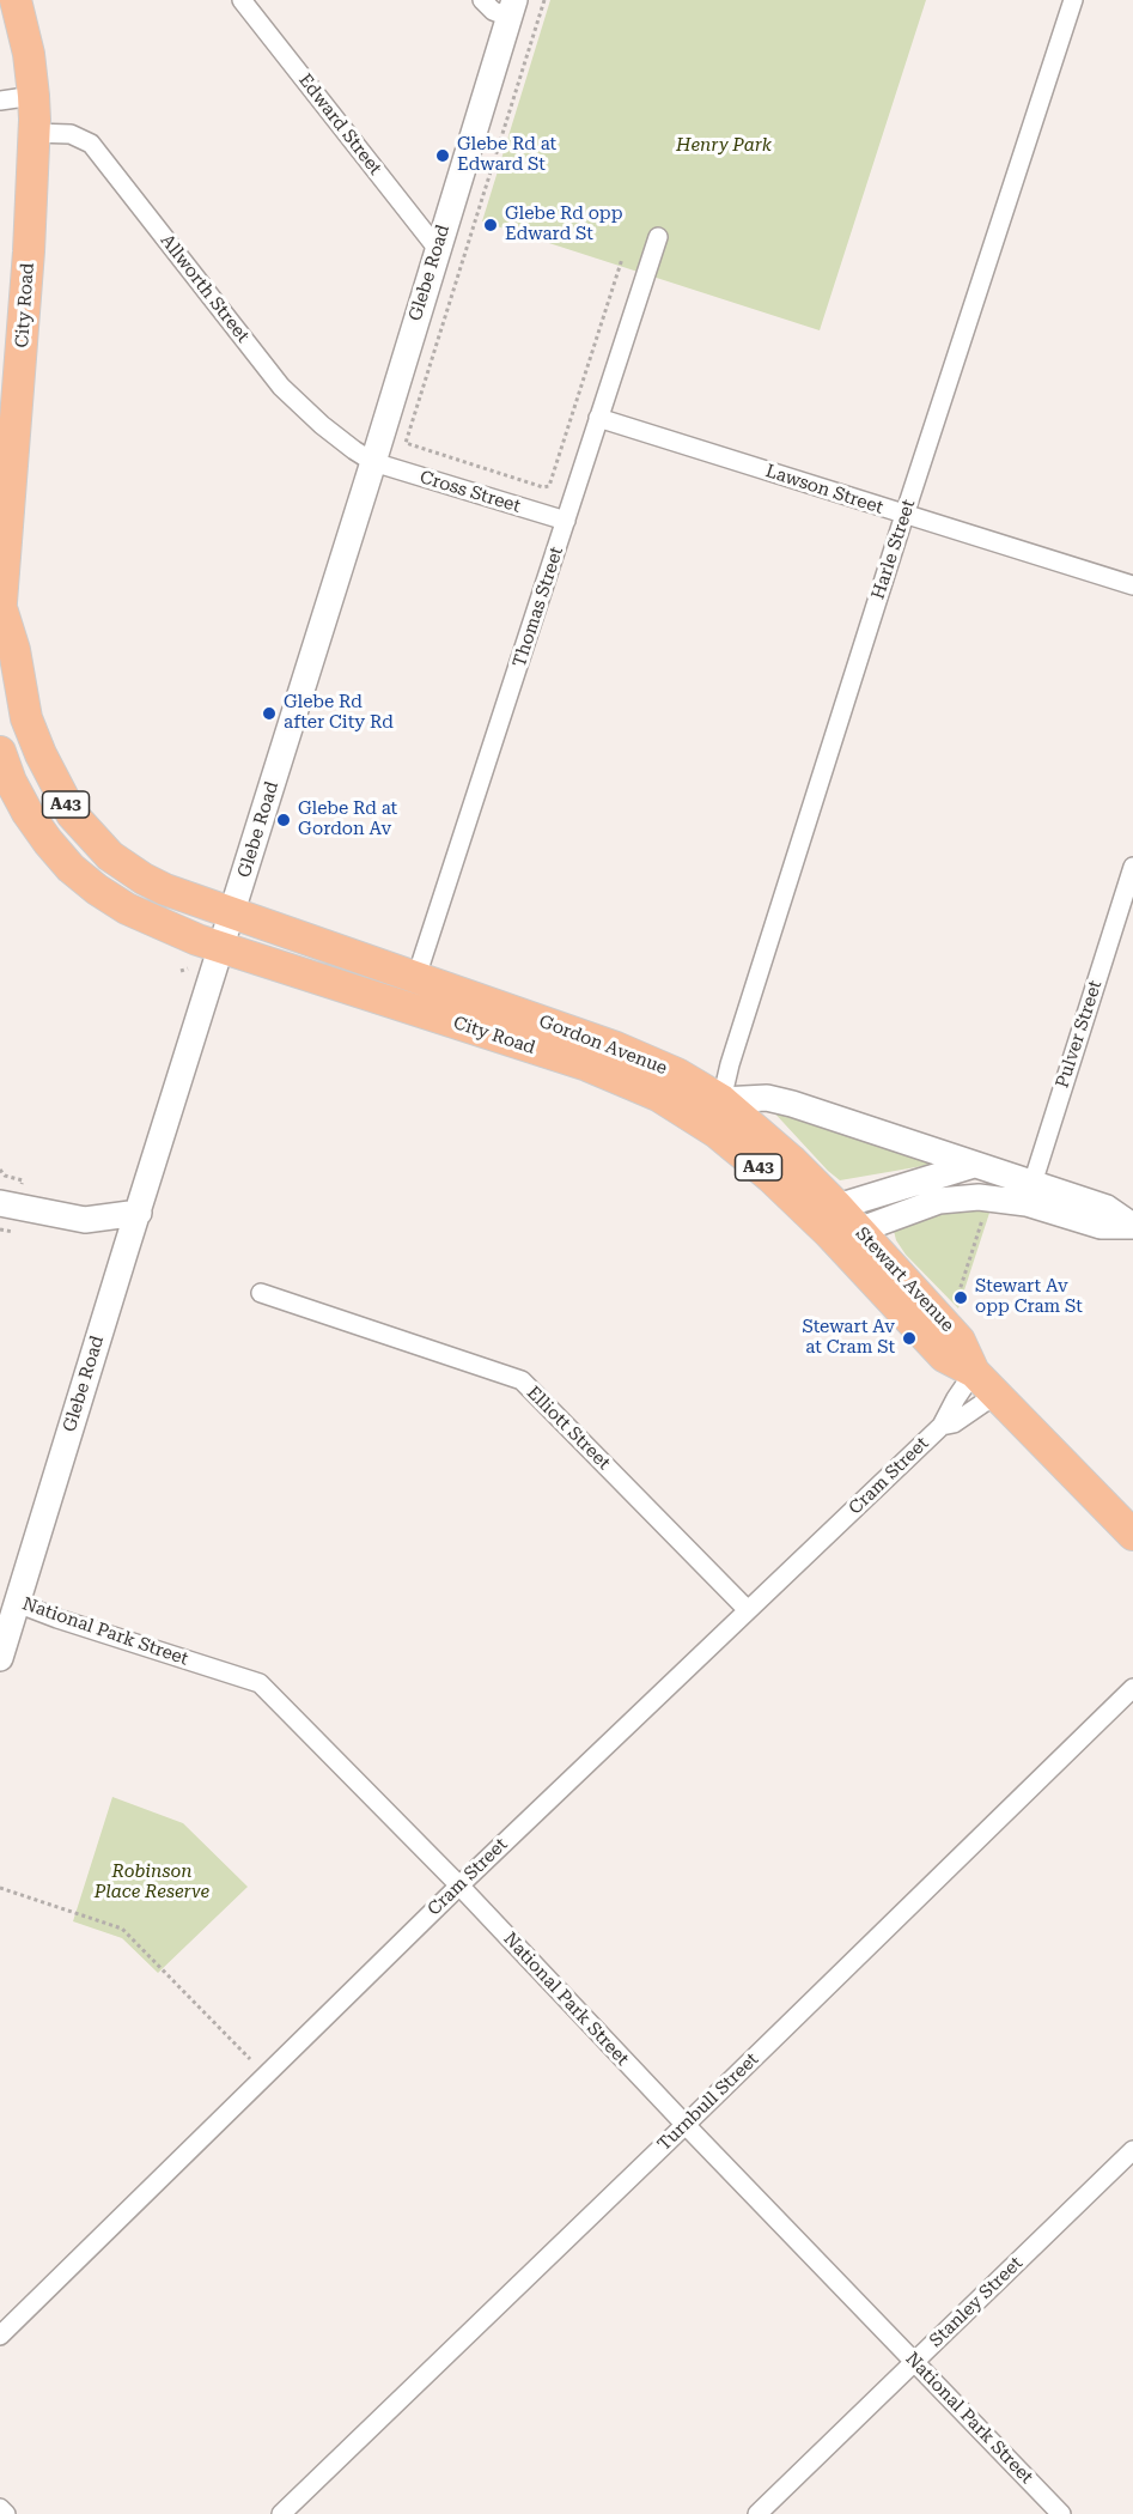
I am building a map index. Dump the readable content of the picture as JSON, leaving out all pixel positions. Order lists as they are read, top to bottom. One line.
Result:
{"streets":{"highway":["City Road","A43","Gordon Avenue","Stewart Avenue"],"main road":["Glebe Road"],"street":["Edward Street","Allworth Street","Lawson Street","Cross Street","Harle Street","Thomas Street","Pulver Street","Elliott Street","Cram Street","National Park Street","Turnbull Street","Stanley Street"]},"crossings":[["Edward Street","Glebe Road"],["Glebe Road","Allworth Street"],["Glebe Road","City Road"],["Glebe Road","Cross Street"],["Glebe Road","Gordon Avenue"],["Glebe Road","National Park Street"],["Allworth Street","City Road"],["Allworth Street","Cross Street"],["City Road","Gordon Avenue"],["City Road","Stewart Avenue"],["Lawson Street","Harle Street"],["Lawson Street","Thomas Street"],["Cross Street","Thomas Street"],["Harle Street","Gordon Avenue"],["Harle Street","Stewart Avenue"],["Thomas Street","Gordon Avenue"],["Gordon Avenue","Stewart Avenue"],["Stewart Avenue","Cram Street"],["Elliott Street","Cram Street"],["Cram Street","National Park Street"],["National Park Street","Turnbull Street"],["National Park Street","Stanley Street"]],"parks":["Henry Park","Robinson Place Reserve"],"places":["Glebe Rd at Edward St","Glebe Rd opp Edward St","Glebe Rd after City Rd","Glebe Rd at Gordon Av","Stewart Av opp Cram St","Stewart Av at Cram St"]}
